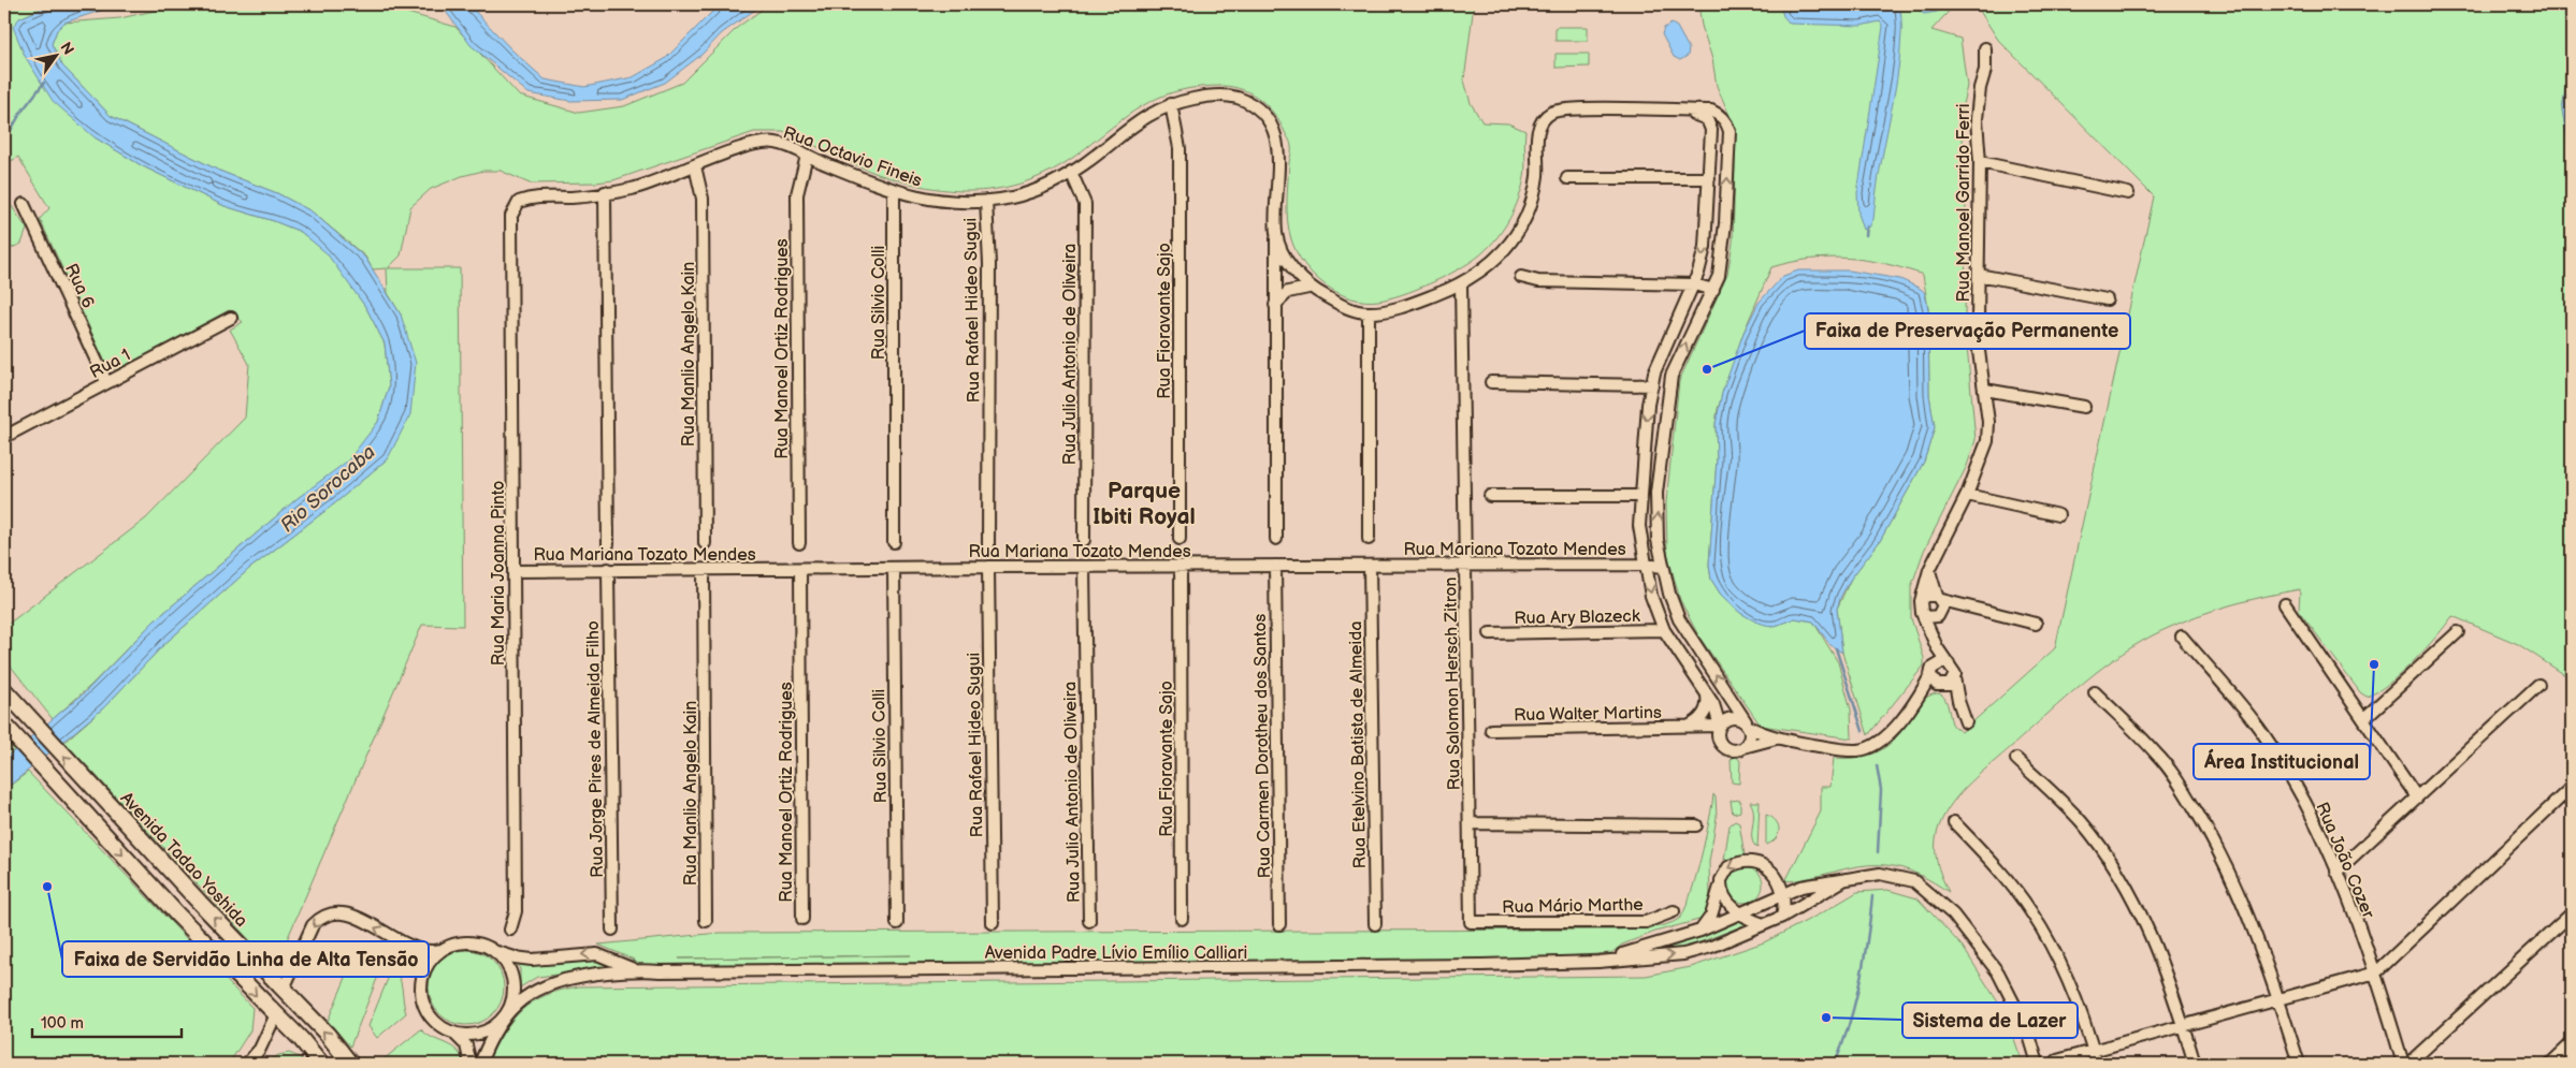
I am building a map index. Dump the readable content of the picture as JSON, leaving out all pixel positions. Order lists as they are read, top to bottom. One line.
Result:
{"streets":{"main road":["Avenida Tadao Yoshida"],"street":["Rua Octavio Fineis","Rua Manoel Garrido Ferri","Rua 6","Rua Silvio Colli","Rua Rafael Hideo Sugui","Rua Fioravante Sajo","Rua Manoel Ortiz Rodrigues","Rua Manlio Angelo Kain","Rua Julio Antonio de Oliveira","Rua 1","Rua Mariana Tozato Mendes","Rua Maria Joanna Pinto","Rua Ary Blazeck","Rua Salomon Hersch Zitron","Rua Walter Martins","Rua Etelvino Batista de Almeida","Rua Carmen Dorotheu dos Santos","Rua Jorge Pires de Almeida Filho","Rua João Cozer","Rua Mário Marthe","Avenida Padre Lívio Emílio Calliari"]},"crossings":[["Rua Octavio Fineis","Rua Silvio Colli"],["Rua Octavio Fineis","Rua Rafael Hideo Sugui"],["Rua Octavio Fineis","Rua Fioravante Sajo"],["Rua Octavio Fineis","Rua Manoel Ortiz Rodrigues"],["Rua Octavio Fineis","Rua Manlio Angelo Kain"],["Rua Octavio Fineis","Rua Julio Antonio de Oliveira"],["Rua Octavio Fineis","Rua Maria Joanna Pinto"],["Rua 6","Rua 1"],["Rua Silvio Colli","Rua Mariana Tozato Mendes"],["Rua Rafael Hideo Sugui","Rua Mariana Tozato Mendes"],["Rua Fioravante Sajo","Rua Mariana Tozato Mendes"],["Rua Manoel Ortiz Rodrigues","Rua Mariana Tozato Mendes"],["Rua Manlio Angelo Kain","Rua Mariana Tozato Mendes"],["Rua Julio Antonio de Oliveira","Rua Mariana Tozato Mendes"],["Rua Mariana Tozato Mendes","Rua Maria Joanna Pinto"],["Rua Mariana Tozato Mendes","Rua Salomon Hersch Zitron"],["Rua Mariana Tozato Mendes","Rua Etelvino Batista de Almeida"],["Rua Mariana Tozato Mendes","Rua Carmen Dorotheu dos Santos"],["Rua Mariana Tozato Mendes","Rua Jorge Pires de Almeida Filho"],["Rua Salomon Hersch Zitron","Rua Mário Marthe"]],"districts":["Parque Ibiti Royal"],"water":["Rio Sorocaba"],"places":["Faixa de Preservação Permanente","Área Institucional","Faixa de Servidão Linha de Alta Tensão","Sistema de Lazer"],"scale_bar":"100 m","north":"top right"}
